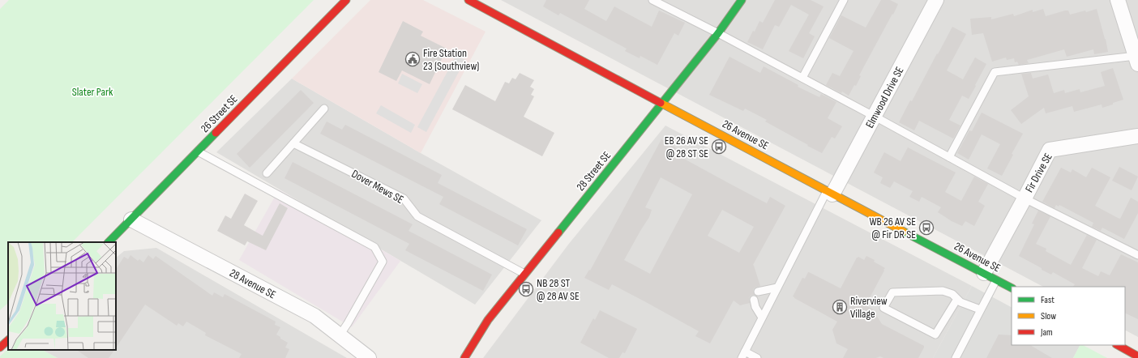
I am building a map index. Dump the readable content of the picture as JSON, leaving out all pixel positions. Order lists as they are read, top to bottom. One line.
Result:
{"streets":{"street":["Elmwood Drive SE","26 Street SE","26 Avenue SE","28 Street SE","Fir Drive SE","28 Avenue SE"],"lane":["Dover Mews SE"]},"crossings":[["Elmwood Drive SE","26 Avenue SE"],["26 Street SE","28 Avenue SE"],["26 Avenue SE","28 Street SE"],["26 Avenue SE","Fir Drive SE"],["28 Street SE","Dover Mews SE"]],"parks":["Slater Park"],"places":{"public building":["Fire Station 23 (Southview)"],"bus stop":["EB 26 AV SE @ 28 ST SE","WB 26 AV SE @ Fir DR SE","NB 28 ST @ 28 AV SE"],"building":["Riverview Village"]},"legend":["Fast","Slow","Jam"]}
